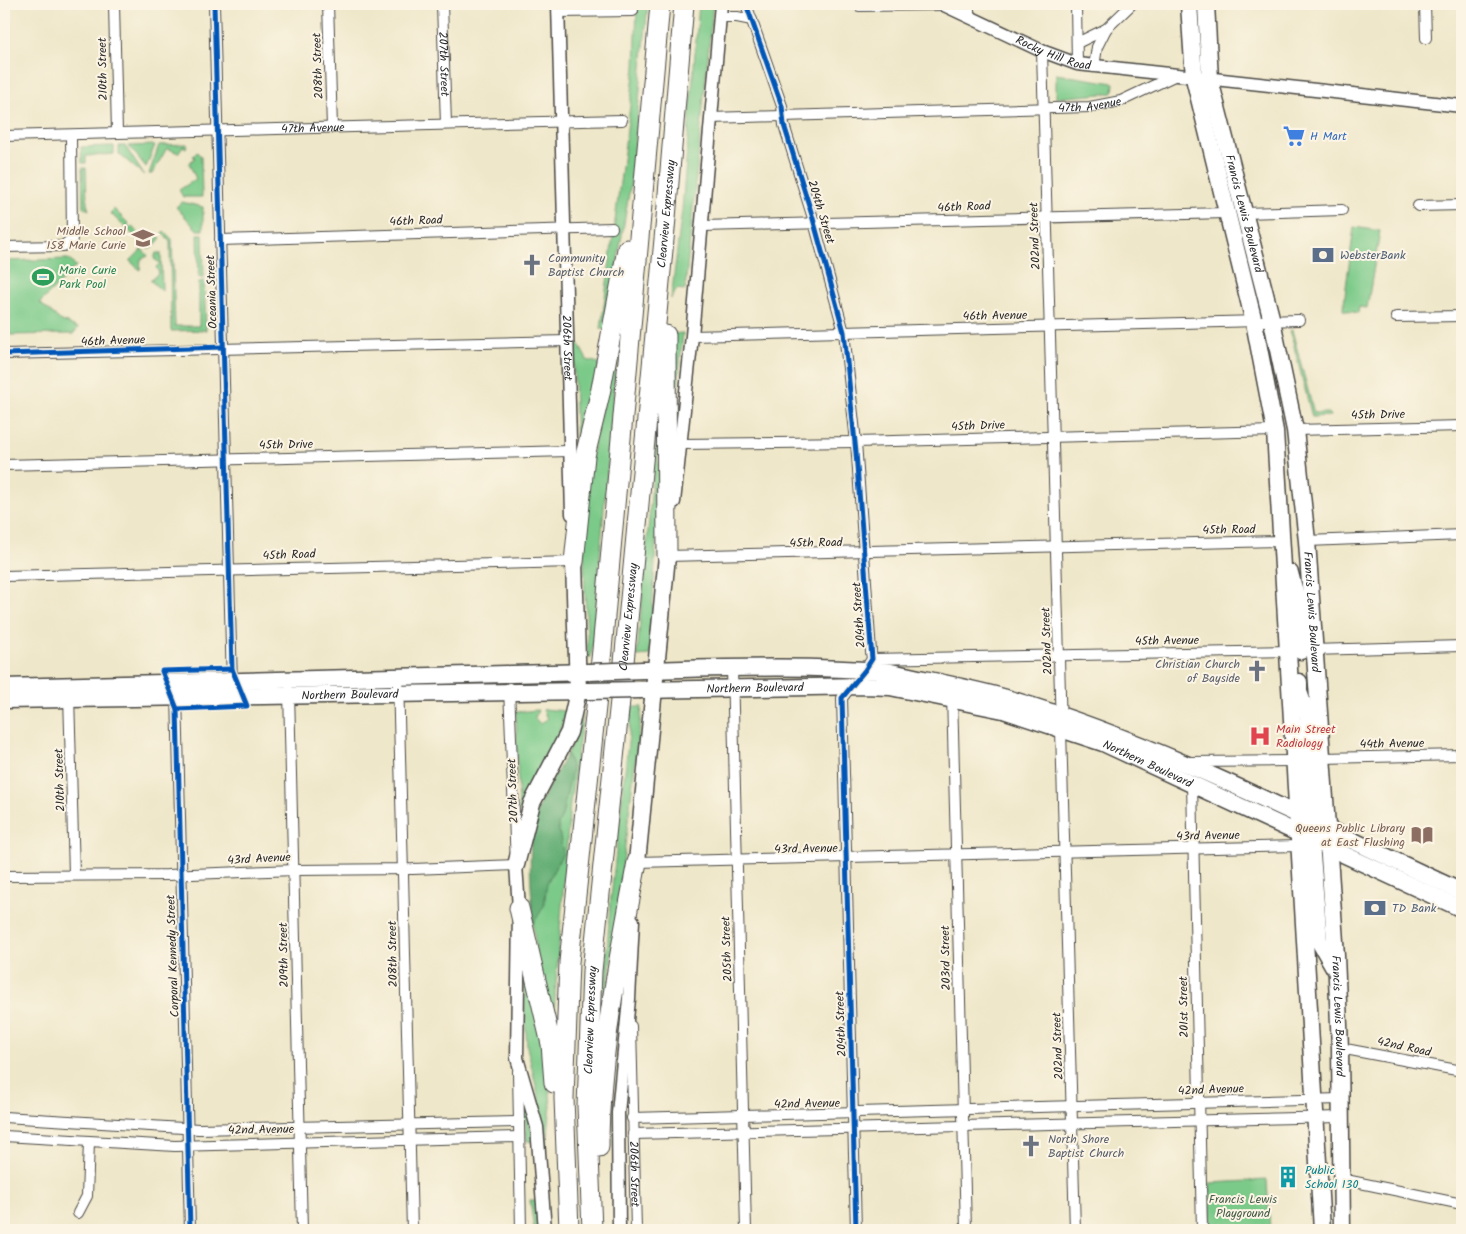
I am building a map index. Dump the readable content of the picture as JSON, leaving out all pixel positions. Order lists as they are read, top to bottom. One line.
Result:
{"streets":{"highway":["Clearview Expressway"],"main road":["Francis Lewis Boulevard","206th Street","Northern Boulevard"],"street":["Rocky Hill Road","207th Street","208th Street","210th Street","47th Avenue","46th Road","204th Street","202nd Street","Oceania Street","46th Avenue","45th Drive","45th Road","45th Avenue","44th Avenue","43rd Avenue","205th Street","209th Street","Corporal Kennedy Street","203rd Street","201st Street","42nd Road","42nd Avenue"]},"crossings":[["Rocky Hill Road","47th Avenue"],["Rocky Hill Road","202nd Street"],["207th Street","47th Avenue"],["207th Street","206th Street"],["207th Street","Northern Boulevard"],["207th Street","43rd Avenue"],["208th Street","47th Avenue"],["208th Street","Northern Boulevard"],["208th Street","43rd Avenue"],["208th Street","42nd Avenue"],["210th Street","47th Avenue"],["210th Street","Northern Boulevard"],["210th Street","43rd Avenue"],["47th Avenue","204th Street"],["47th Avenue","202nd Street"],["47th Avenue","Oceania Street"],["47th Avenue","206th Street"],["46th Road","204th Street"],["46th Road","Francis Lewis Boulevard"],["46th Road","202nd Street"],["46th Road","Oceania Street"],["46th Road","206th Street"],["204th Street","46th Avenue"],["204th Street","45th Drive"],["204th Street","45th Road"],["204th Street","45th Avenue"],["204th Street","Northern Boulevard"],["204th Street","43rd Avenue"],["204th Street","42nd Avenue"],["Francis Lewis Boulevard","46th Avenue"],["Francis Lewis Boulevard","45th Drive"],["Francis Lewis Boulevard","45th Road"],["Francis Lewis Boulevard","45th Avenue"],["Francis Lewis Boulevard","Northern Boulevard"],["Francis Lewis Boulevard","44th Avenue"],["Francis Lewis Boulevard","43rd Avenue"],["Francis Lewis Boulevard","42nd Road"],["Francis Lewis Boulevard","42nd Avenue"],["202nd Street","46th Avenue"],["202nd Street","45th Drive"],["202nd Street","45th Road"],["202nd Street","45th Avenue"],["202nd Street","Northern Boulevard"],["202nd Street","43rd Avenue"],["202nd Street","42nd Avenue"],["Oceania Street","46th Avenue"],["Oceania Street","45th Drive"],["Oceania Street","45th Road"],["Oceania Street","Northern Boulevard"],["46th Avenue","206th Street"],["206th Street","45th Drive"],["206th Street","45th Road"],["206th Street","Northern Boulevard"],["206th Street","43rd Avenue"],["206th Street","42nd Avenue"],["45th Avenue","Northern Boulevard"],["Northern Boulevard","43rd Avenue"],["Northern Boulevard","205th Street"],["Northern Boulevard","209th Street"],["Northern Boulevard","Corporal Kennedy Street"],["Northern Boulevard","203rd Street"],["Northern Boulevard","201st Street"],["43rd Avenue","205th Street"],["43rd Avenue","209th Street"],["43rd Avenue","Corporal Kennedy Street"],["43rd Avenue","203rd Street"],["43rd Avenue","201st Street"],["205th Street","42nd Avenue"],["209th Street","42nd Avenue"],["Corporal Kennedy Street","42nd Avenue"],["203rd Street","42nd Avenue"],["201st Street","42nd Avenue"]],"parks":["Francis Lewis Playground"],"places":{"supermarket":["H Mart"],"school or university":["Middle School 158 Marie Curie"],"bank":["WebsterBank","TD Bank"],"church":["Community Baptist Church","Christian Church of Bayside","North Shore Baptist Church"],"sports":["Marie Curie Park Pool"],"hospital":["Main Street Radiology"],"library":["Queens Public Library at East Flushing"],"building":["Public School 130"]}}
